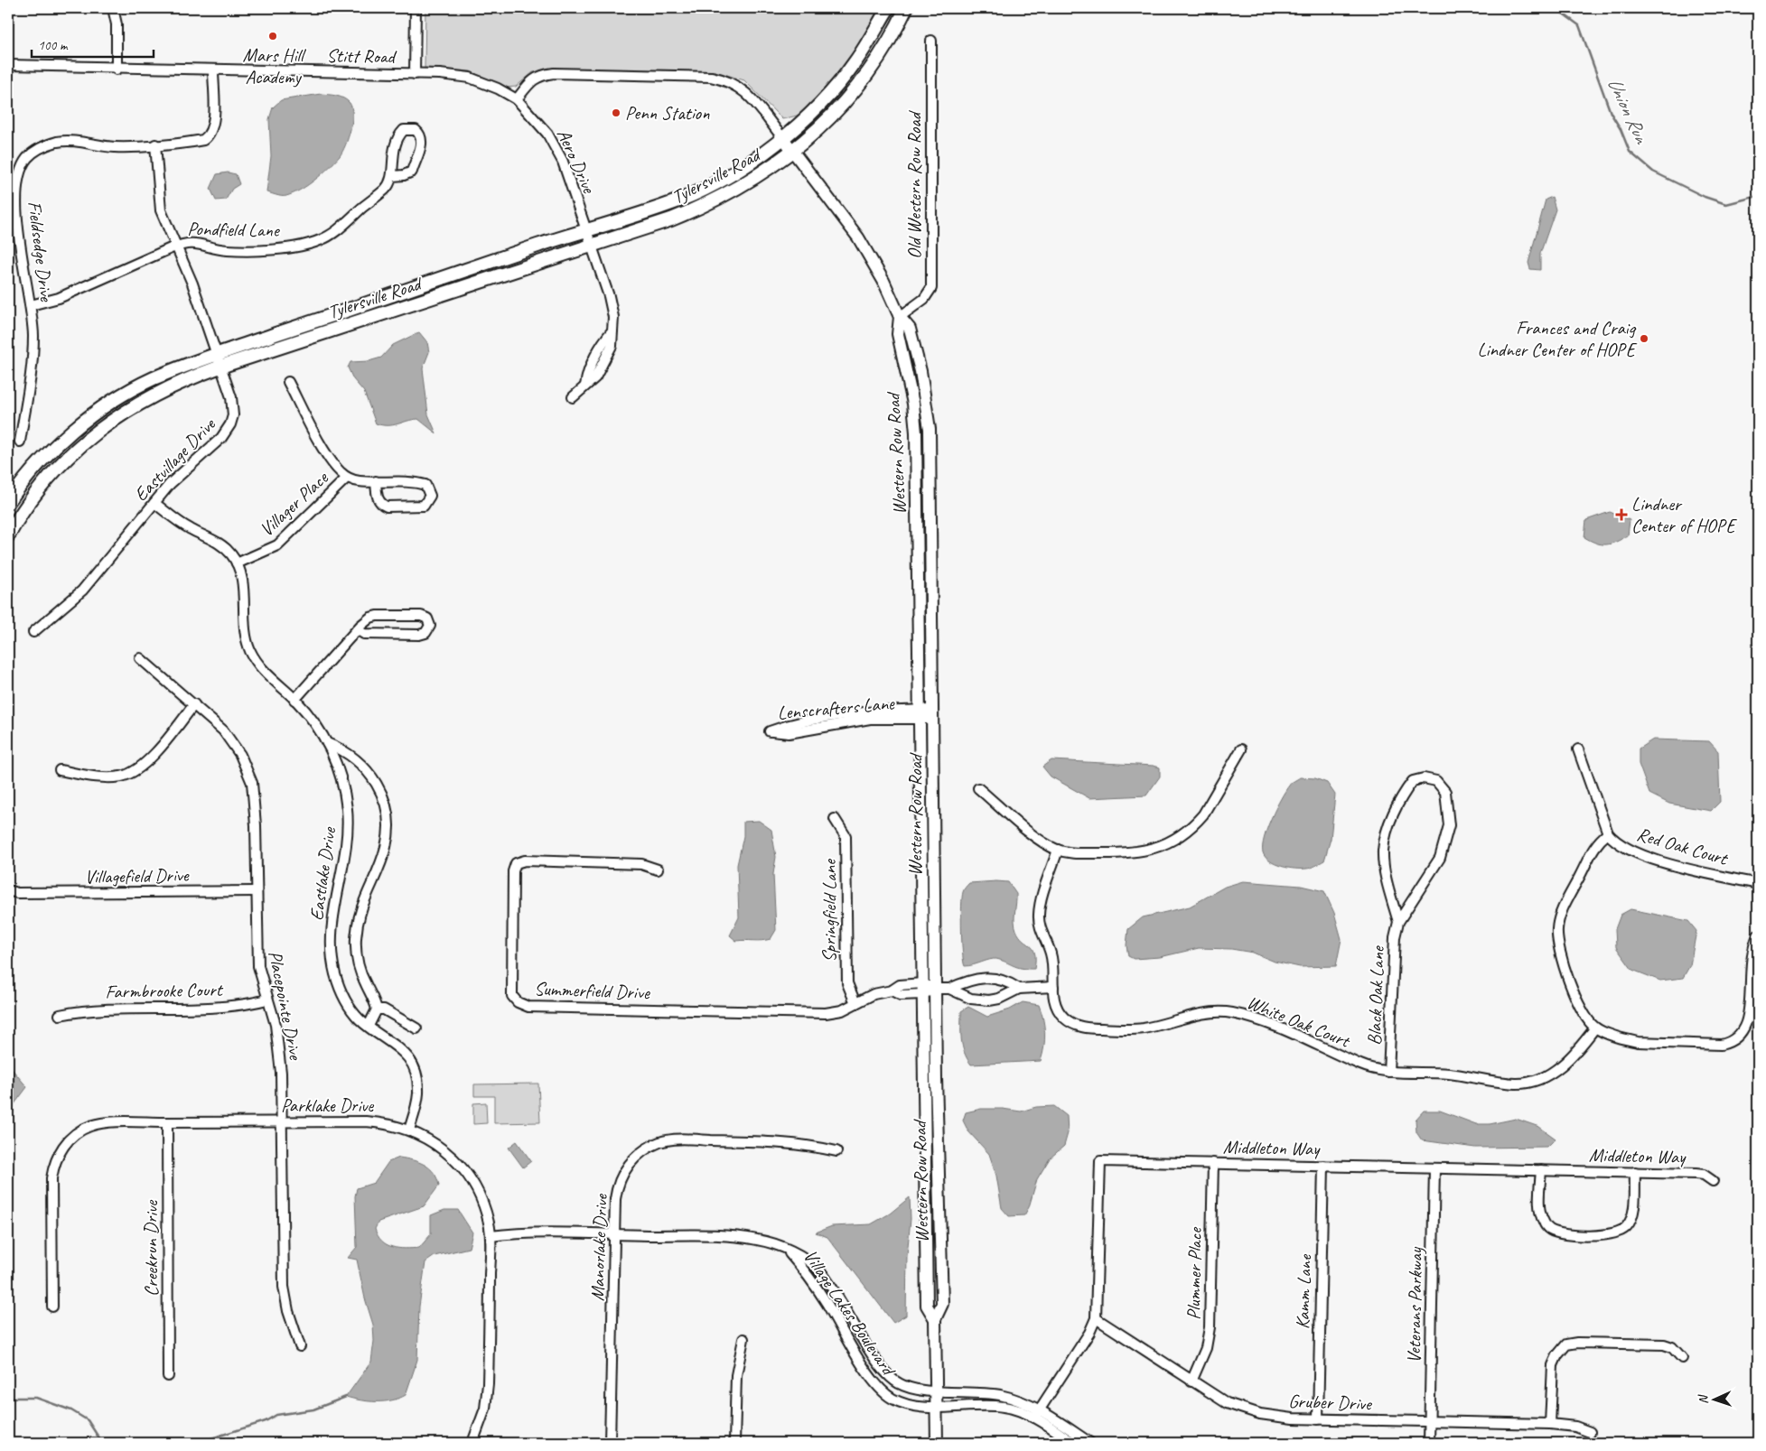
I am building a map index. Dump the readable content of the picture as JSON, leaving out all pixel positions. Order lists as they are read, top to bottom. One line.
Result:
{"streets":{"main road":["Tylersville Road"],"street":["Stitt Road","Aero Drive","Old Western Row Road","Pondfield Lane","Fieldsedge Drive","Western Row Road","Eastvillage Drive","Villager Place","Lenscrafters Lane","Red Oak Court","Eastlake Drive","Villagefield Drive","Springfield Lane","Farmbrooke Court","Summerfield Drive","Black Oak Lane","Placepointe Drive","White Oak Court","Parklake Drive","Middleton Way","Manorlake Drive","Creekrun Drive","Plummer Place","Kamm Lane","Veterans Parkway","Village Lakes Boulevard","Gruber Drive"]},"crossings":[["Stitt Road","Aero Drive"],["Stitt Road","Fieldsedge Drive"],["Aero Drive","Tylersville Road"],["Tylersville Road","Western Row Road"],["Tylersville Road","Eastvillage Drive"],["Old Western Row Road","Western Row Road"],["Pondfield Lane","Fieldsedge Drive"],["Pondfield Lane","Eastvillage Drive"],["Fieldsedge Drive","Eastvillage Drive"],["Western Row Road","Lenscrafters Lane"],["Western Row Road","Summerfield Drive"],["Western Row Road","Village Lakes Boulevard"],["Eastvillage Drive","Eastlake Drive"],["Villager Place","Eastlake Drive"],["Eastlake Drive","Parklake Drive"],["Villagefield Drive","Placepointe Drive"],["Springfield Lane","Summerfield Drive"],["Farmbrooke Court","Placepointe Drive"],["Black Oak Lane","White Oak Court"],["Placepointe Drive","Parklake Drive"],["Parklake Drive","Creekrun Drive"],["Parklake Drive","Village Lakes Boulevard"],["Middleton Way","Plummer Place"],["Middleton Way","Kamm Lane"],["Middleton Way","Veterans Parkway"],["Middleton Way","Village Lakes Boulevard"],["Middleton Way","Gruber Drive"],["Manorlake Drive","Village Lakes Boulevard"],["Plummer Place","Gruber Drive"],["Kamm Lane","Gruber Drive"],["Veterans Parkway","Gruber Drive"]],"water":["Union Run"],"places":{"other":["Mars Hill Academy","Penn Station","Frances and Craig Lindner Center of HOPE"],"health":["Lindner Center of HOPE"]},"scale_bar":"100 m","north":"left"}
